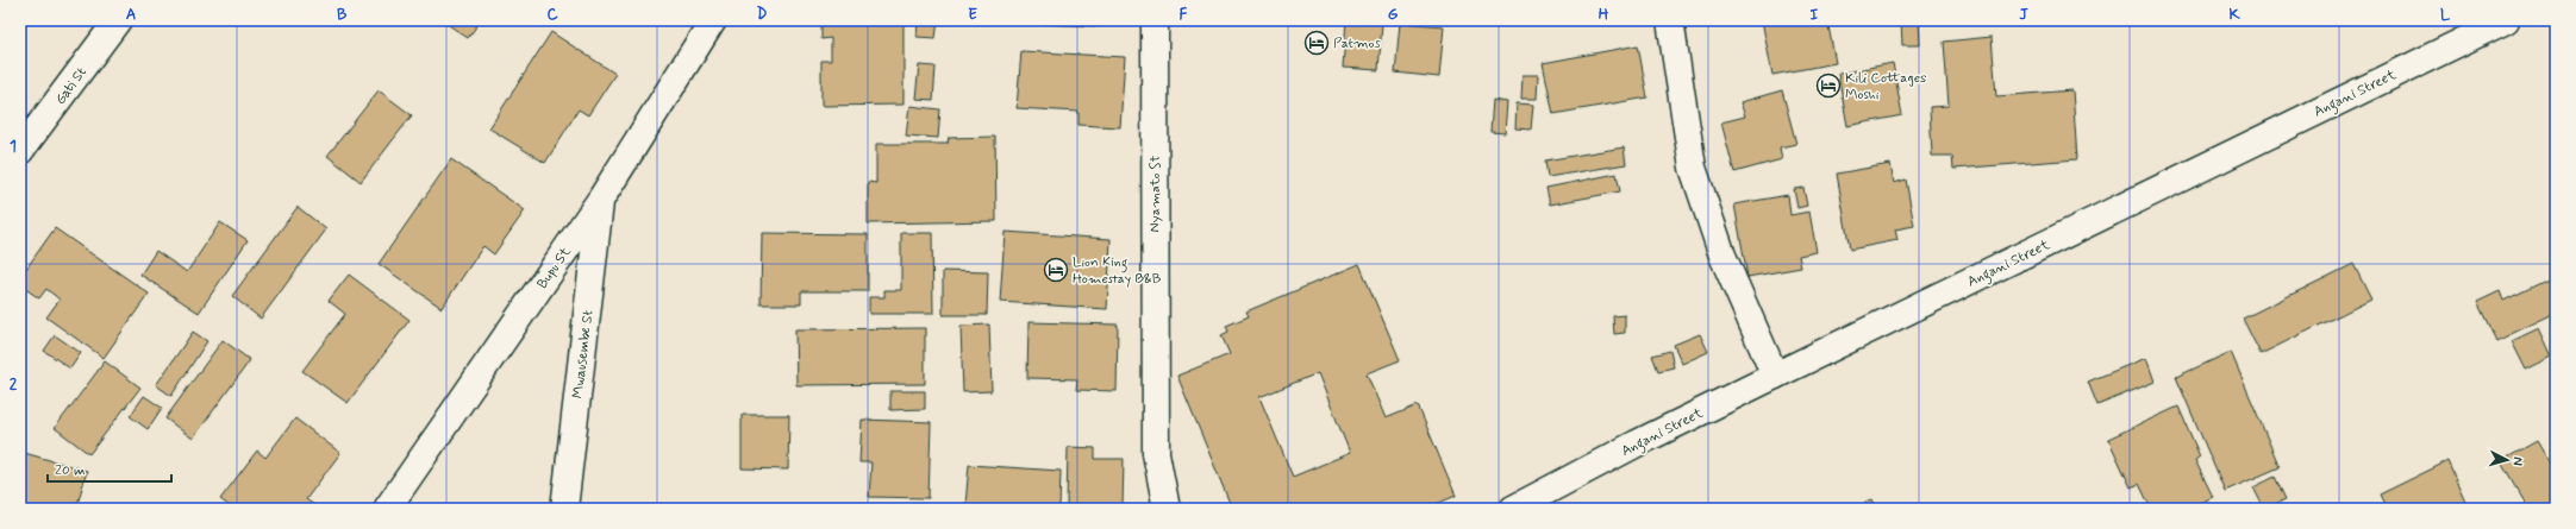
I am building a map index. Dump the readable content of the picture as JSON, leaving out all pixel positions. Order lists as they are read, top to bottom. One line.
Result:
{"streets":{"street":["Gati St","Angani Street","Nyamato St","Bupu St","Mwausembe St"]},"crossings":[["Bupu St","Mwausembe St"]],"places":{"hotel":["Patmos","Kili Cottages Moshi","Lion King Homestay B&B"]},"scale_bar":"20 m","north":"right","grid":{"columns":["A","B","C","D","E","F","G","H","I","J","K","L"],"rows":["1","2"]}}
